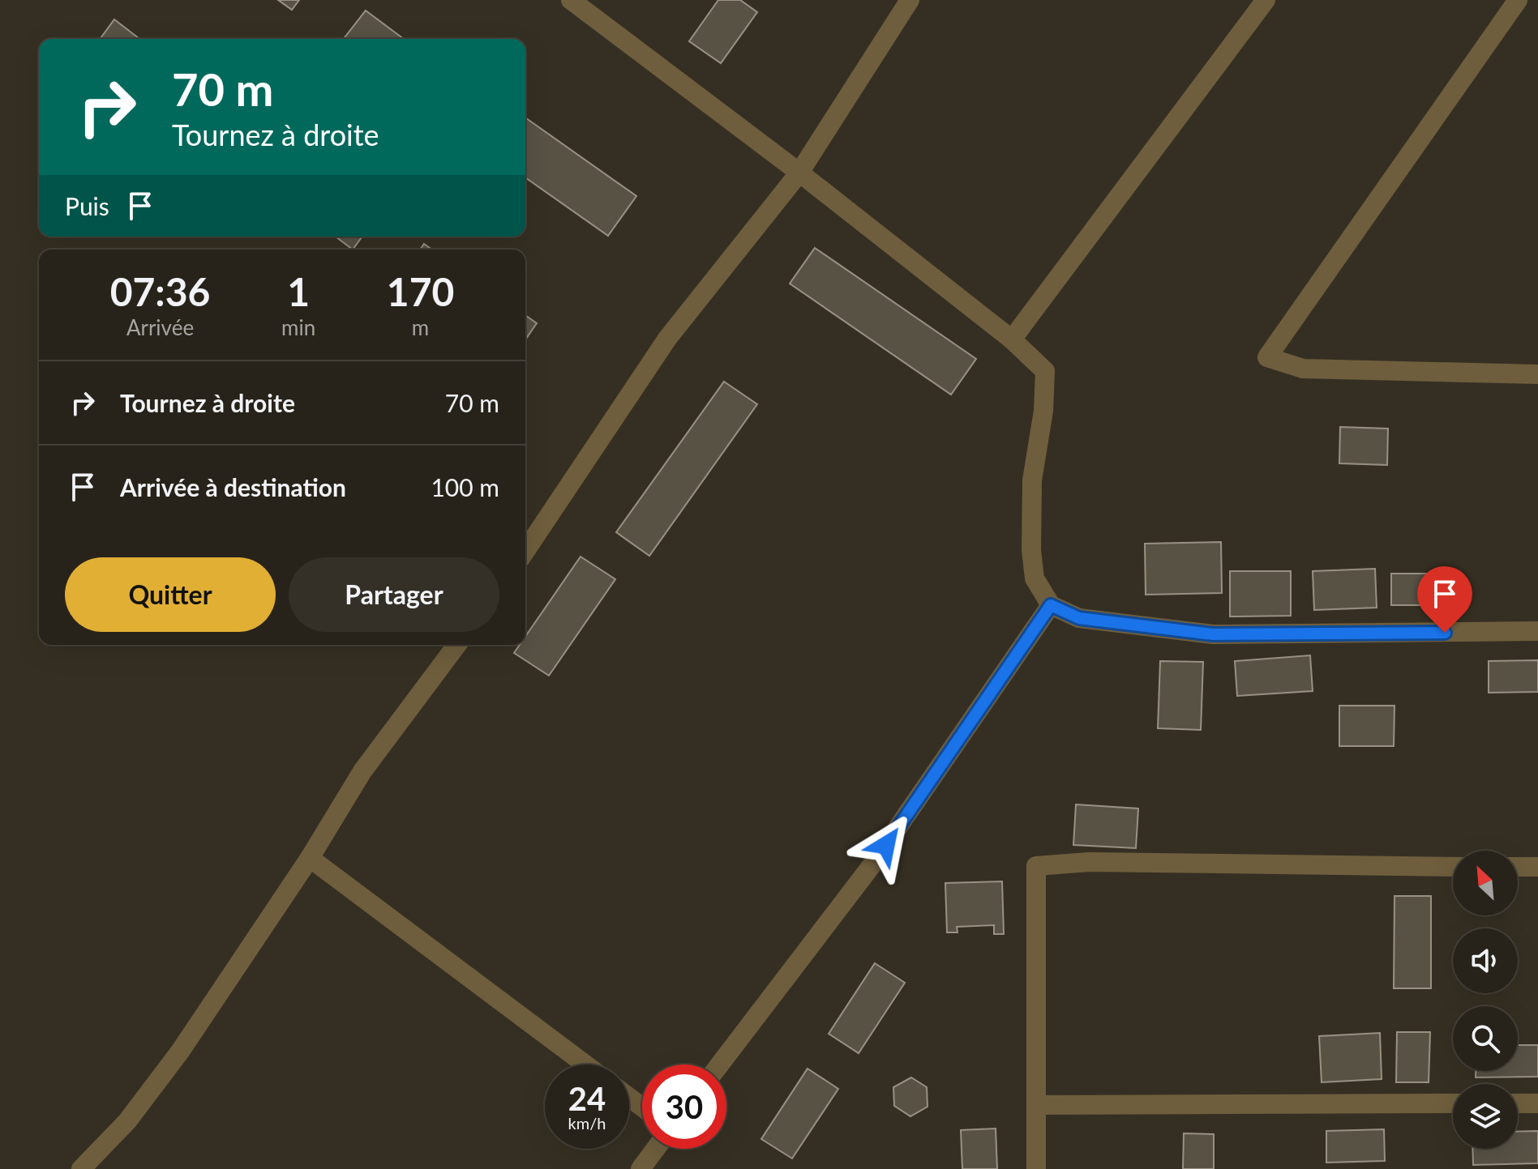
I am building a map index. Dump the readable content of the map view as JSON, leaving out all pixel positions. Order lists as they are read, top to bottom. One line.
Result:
{"north":"top left","page":{"turn":["70 m","Tournez à droite"],"then":"Puis","eta":["07:36","Arrivée","1","min","170","m"],"list":[{"name":"Tournez à droite","value":"70 m"},{"name":"Arrivée à destination","value":"100 m"}],"buttons":["Quitter","Partager"],"speed":"24 km/h","limit":"30"}}
